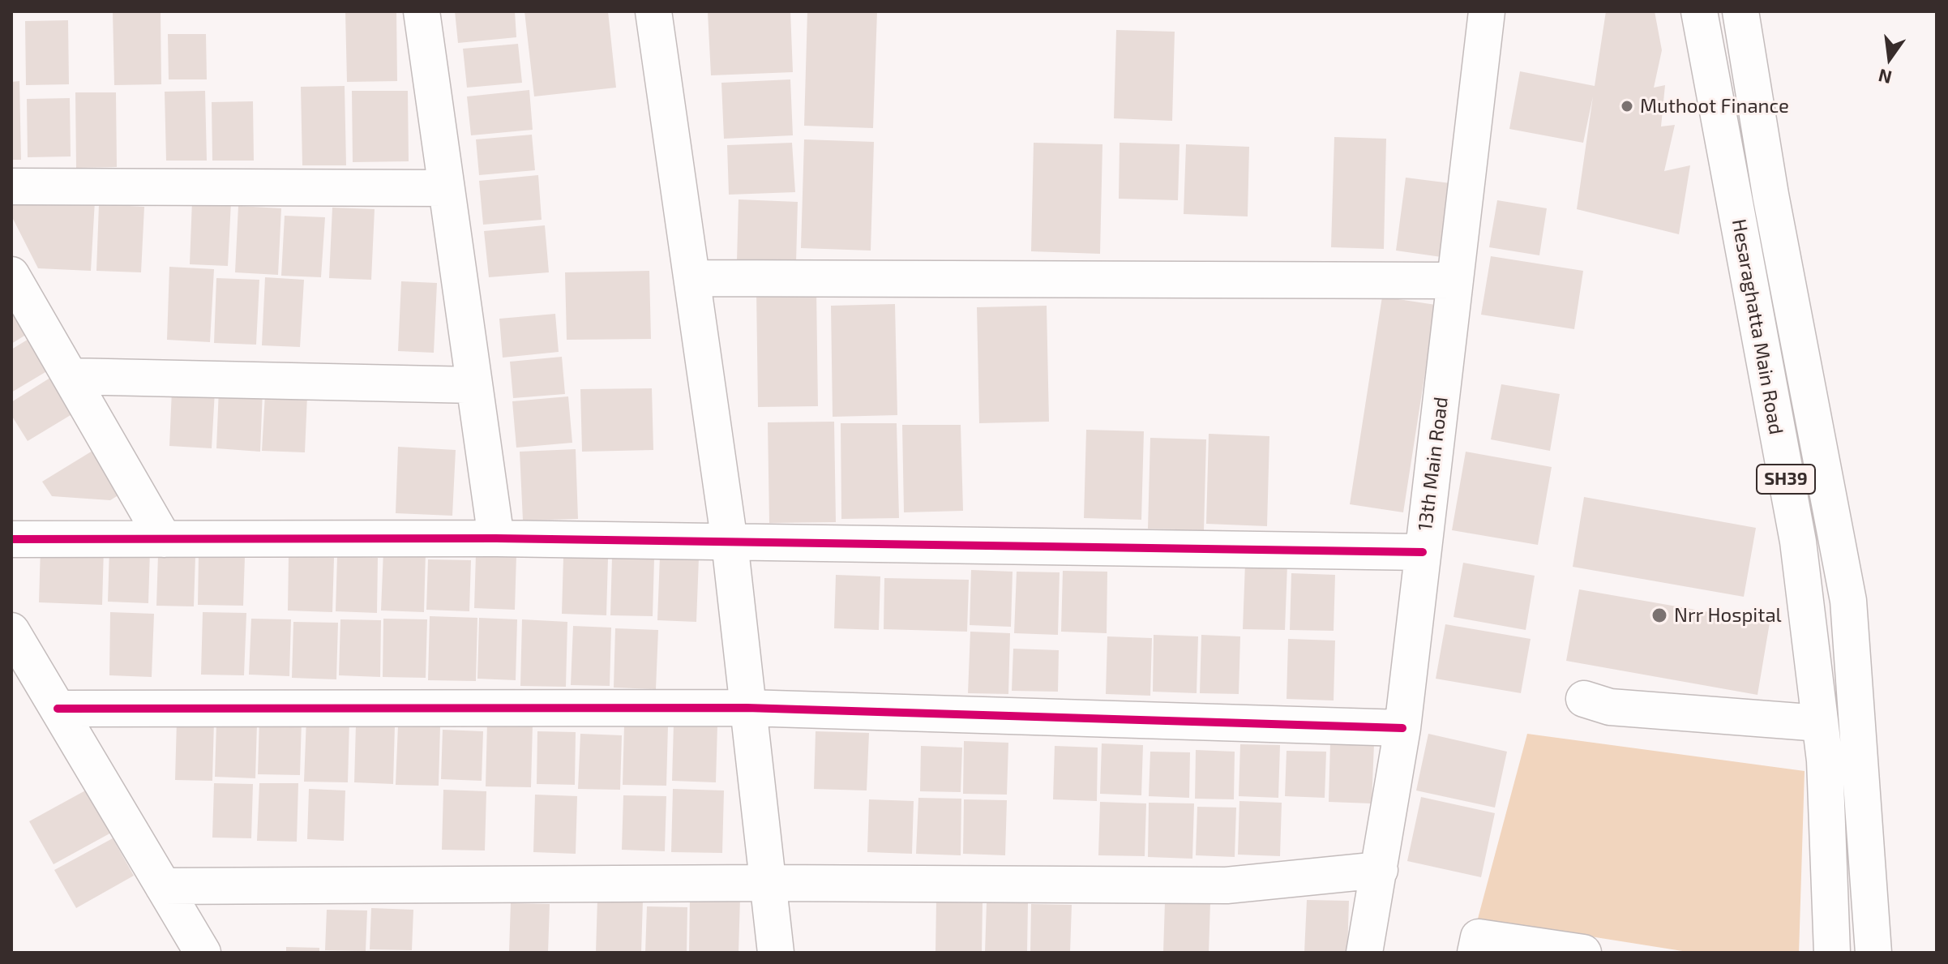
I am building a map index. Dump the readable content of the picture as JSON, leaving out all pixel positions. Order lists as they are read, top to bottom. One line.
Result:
{"streets":{"street":["Hesaraghatta Main Road","13th Main Road","SH39"]},"places":["Muthoot Finance","Nrr Hospital"],"north":"bottom"}
